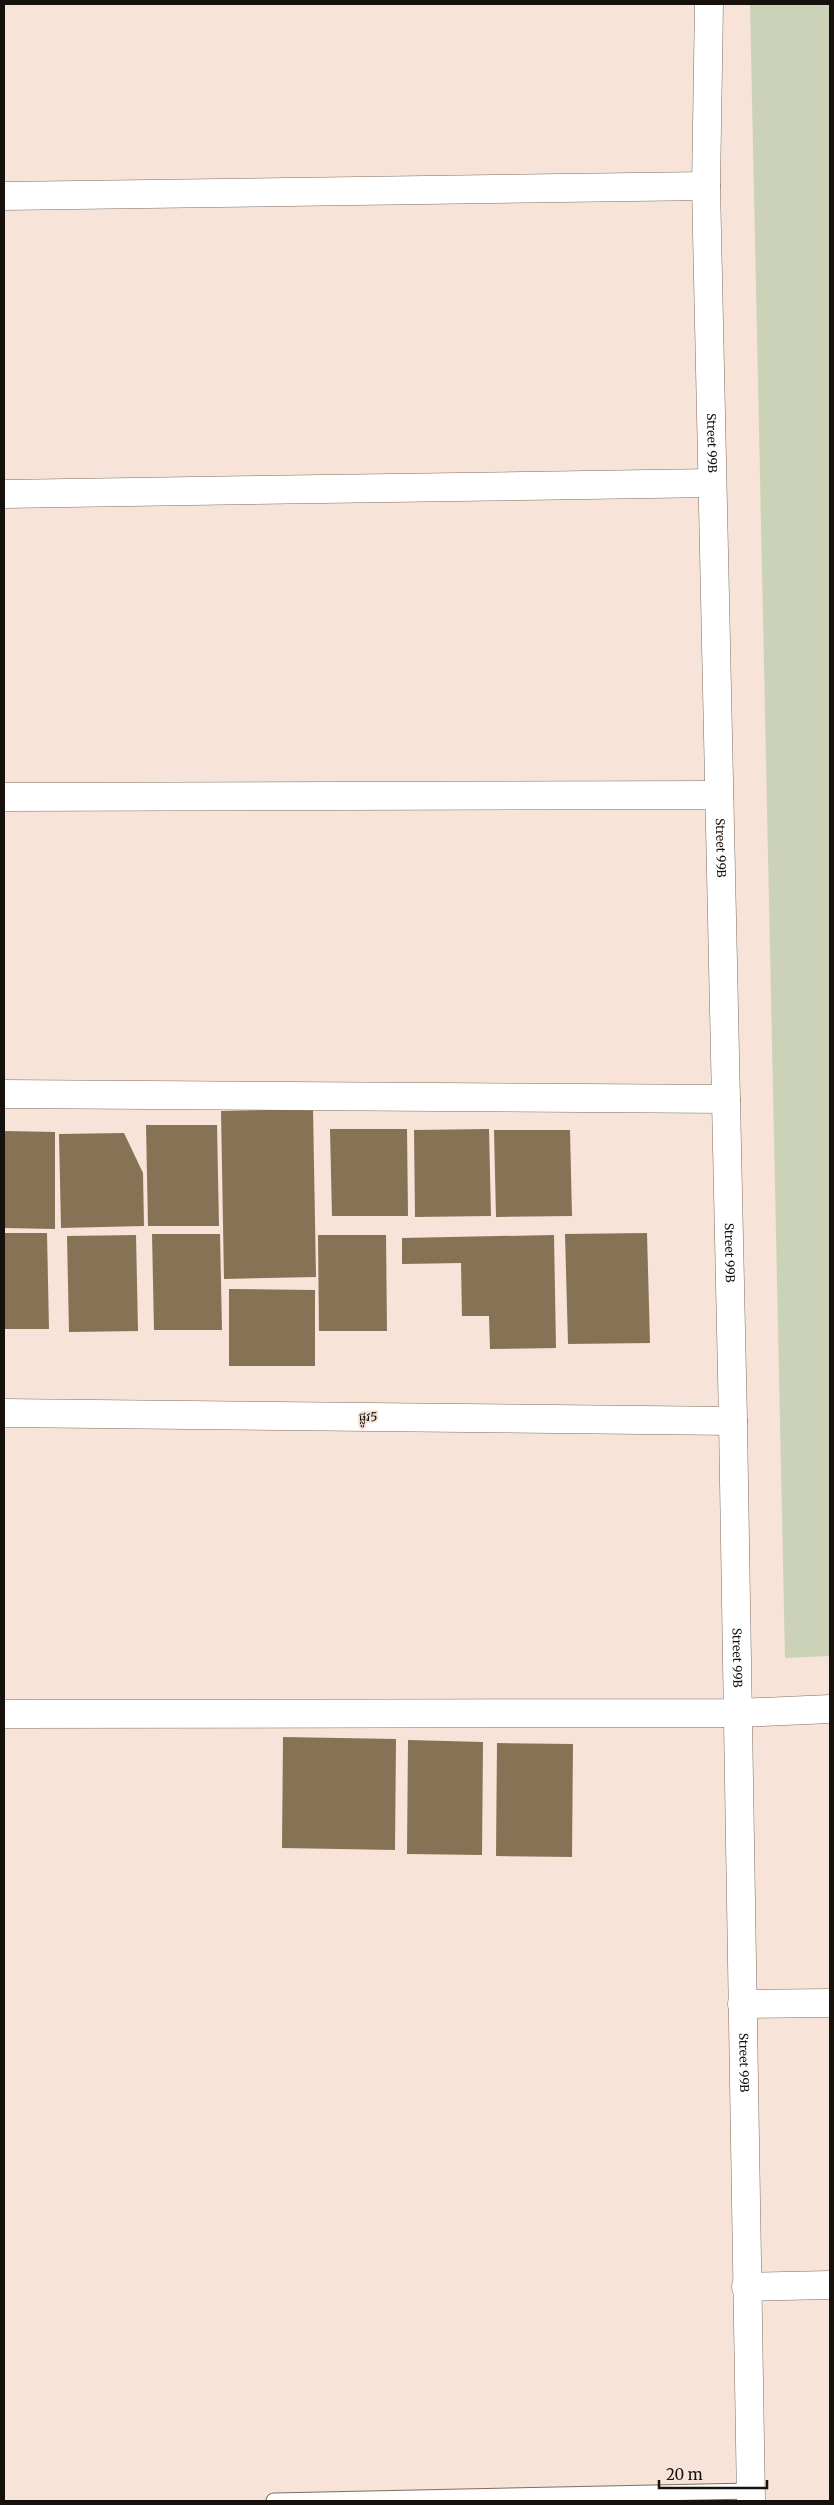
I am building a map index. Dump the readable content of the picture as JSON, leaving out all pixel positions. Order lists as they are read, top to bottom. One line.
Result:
{"streets":{"street":["Street 99B","ផ្លូវ5"]},"crossings":[["Street 99B","ផ្លូវ5"]],"scale_bar":"20 m"}
